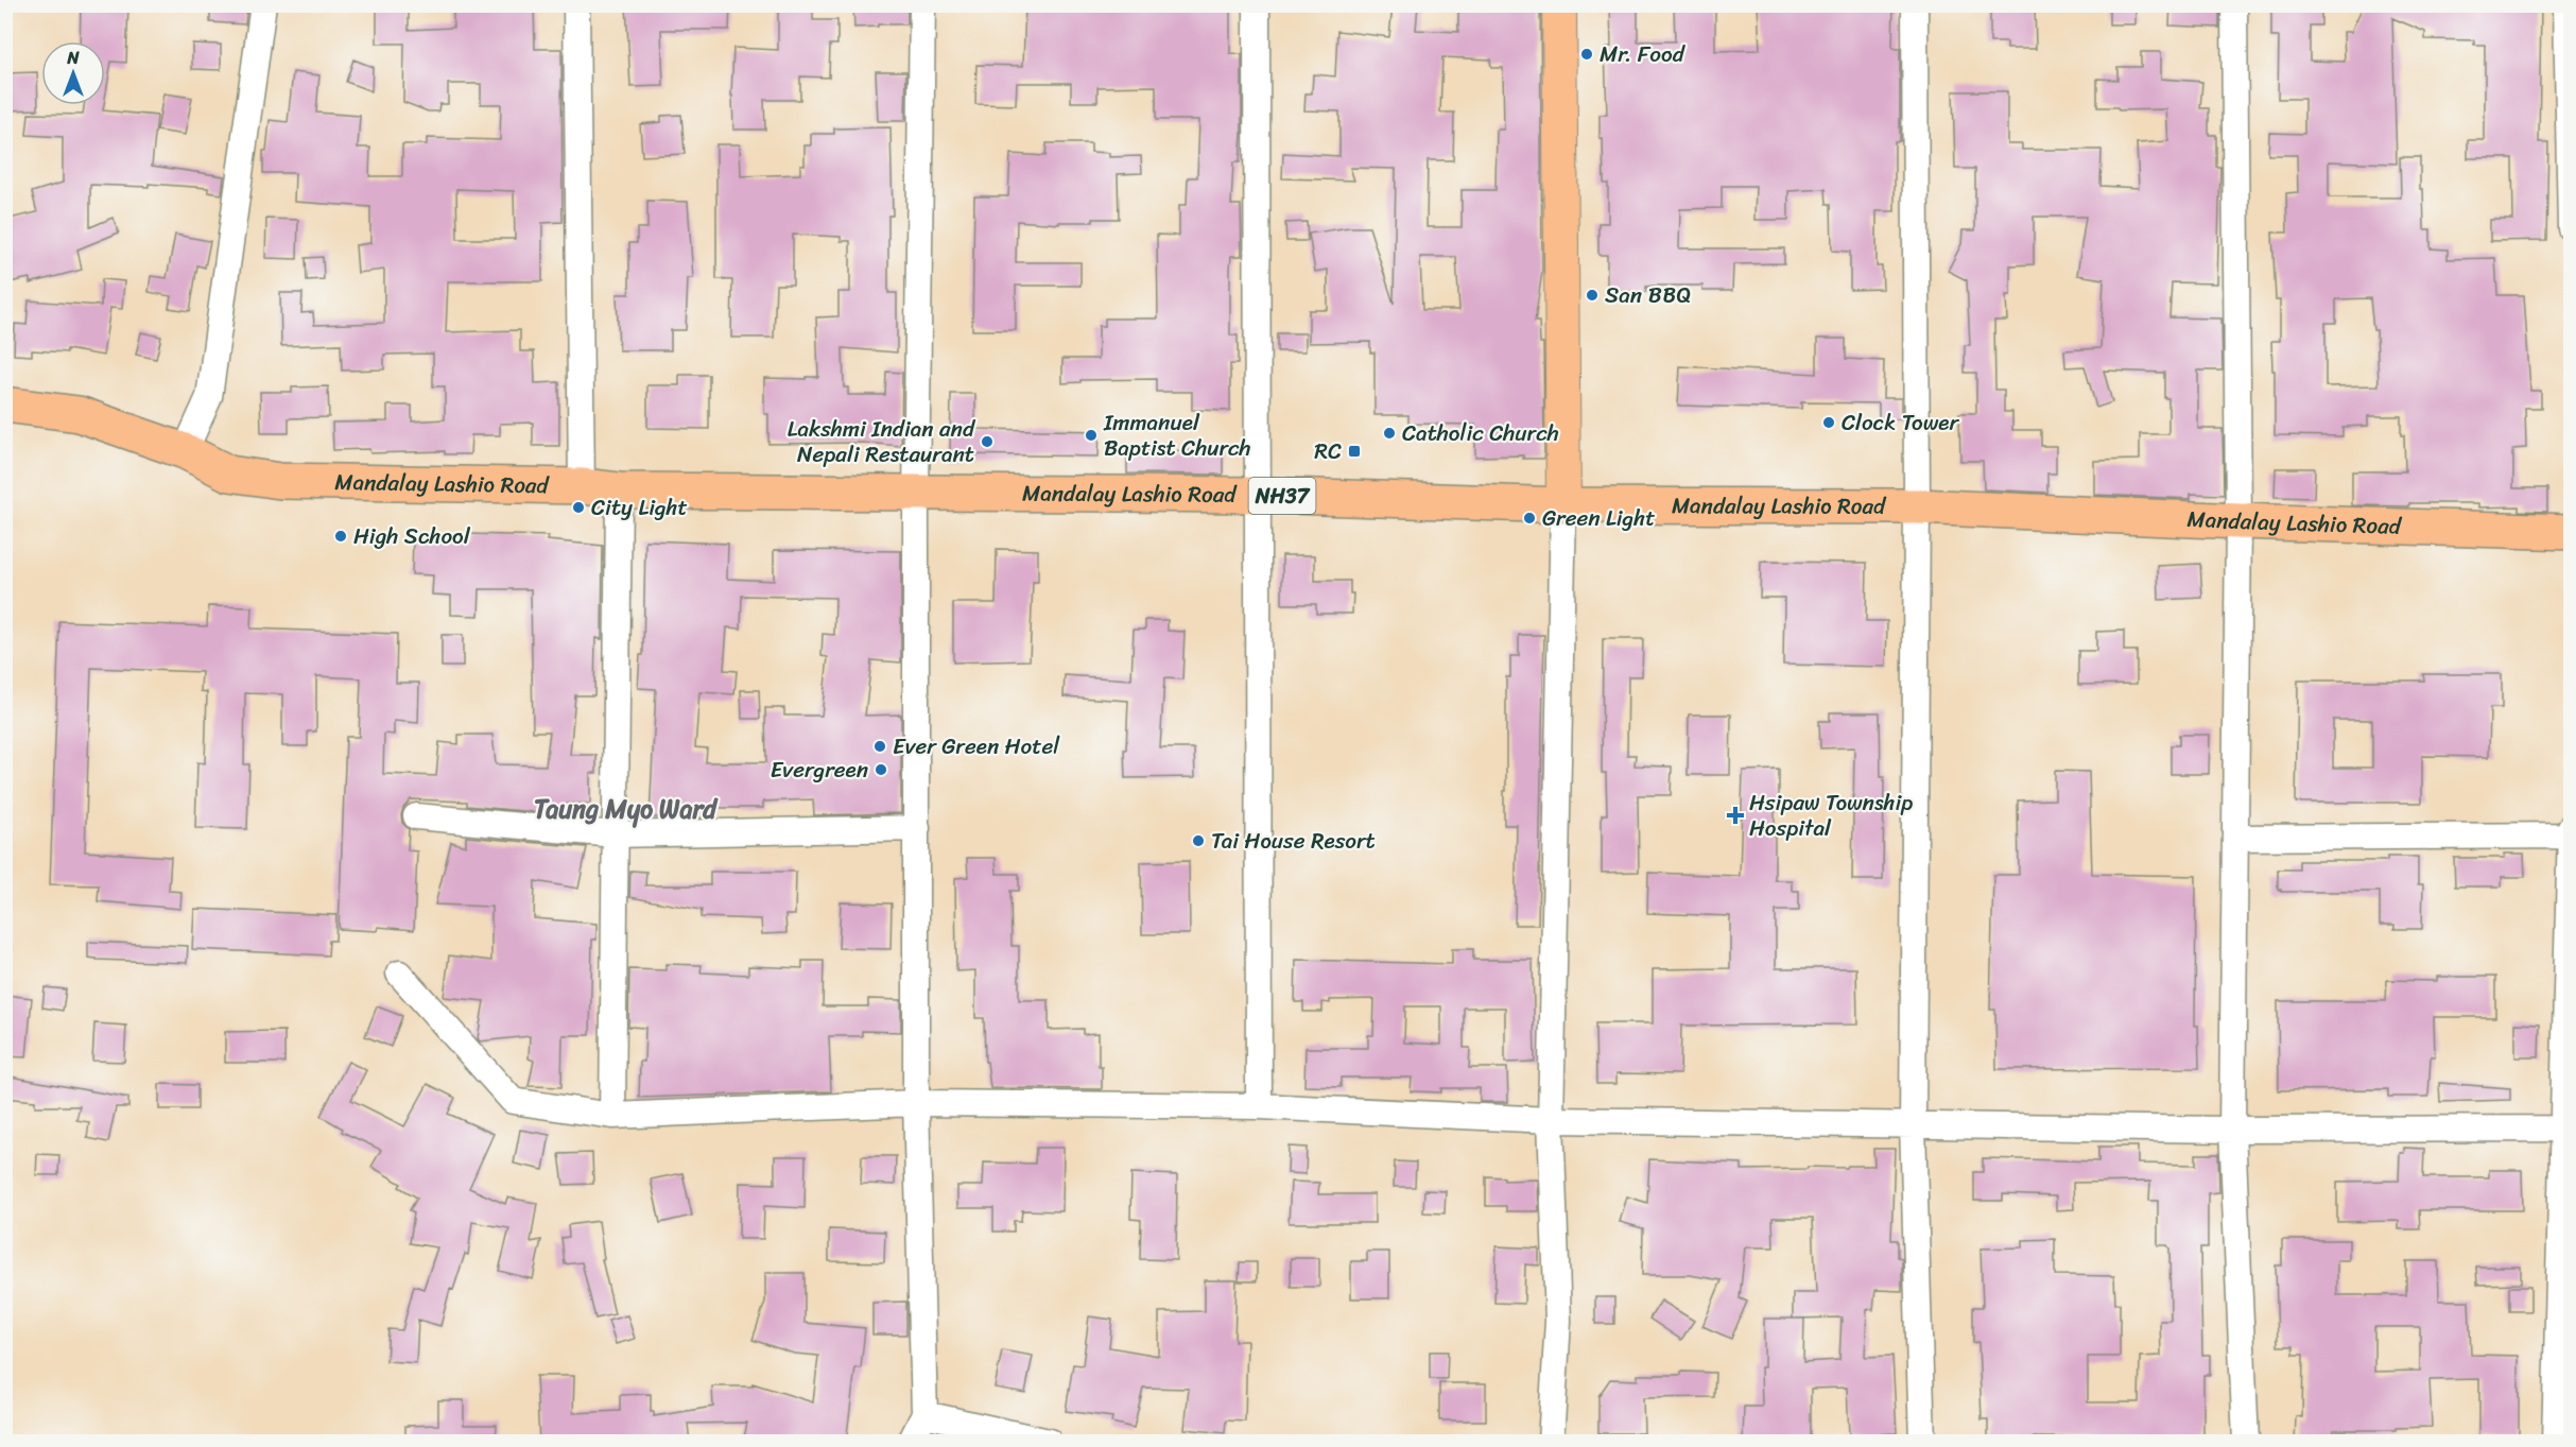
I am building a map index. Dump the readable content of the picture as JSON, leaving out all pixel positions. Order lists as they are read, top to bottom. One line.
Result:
{"streets":{"highway":["Mandalay Lashio Road","NH37"]},"districts":["Taung Myo Ward"],"places":{"other":["Mr. Food","San BBQ","Clock Tower","Catholic Church","Immanuel Baptist Church","Lakshmi Indian and Nepali Restaurant","City Light","Green Light","High School","Ever Green Hotel","Evergreen","Tai House Resort"],"transit":["RC"],"health":["Hsipaw Township Hospital"]},"north":"top"}
